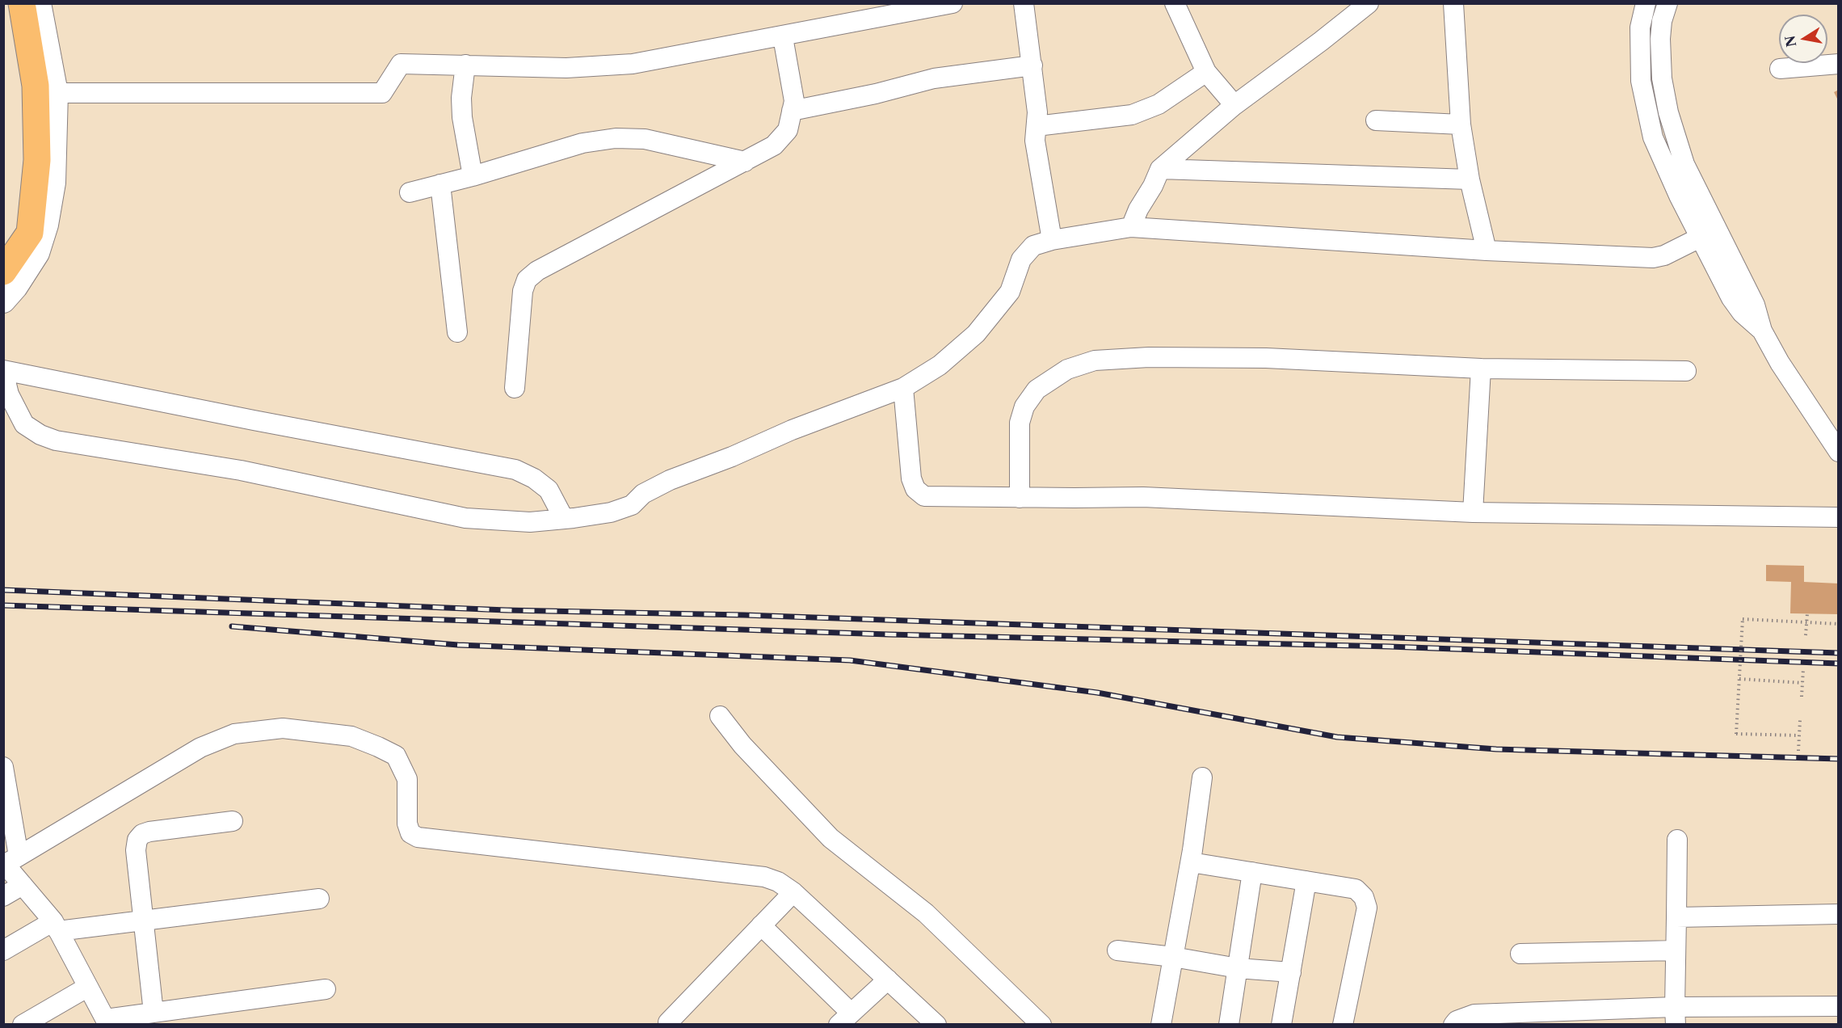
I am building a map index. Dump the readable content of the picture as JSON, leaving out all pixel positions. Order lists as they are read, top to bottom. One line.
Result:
{"north":"left"}
